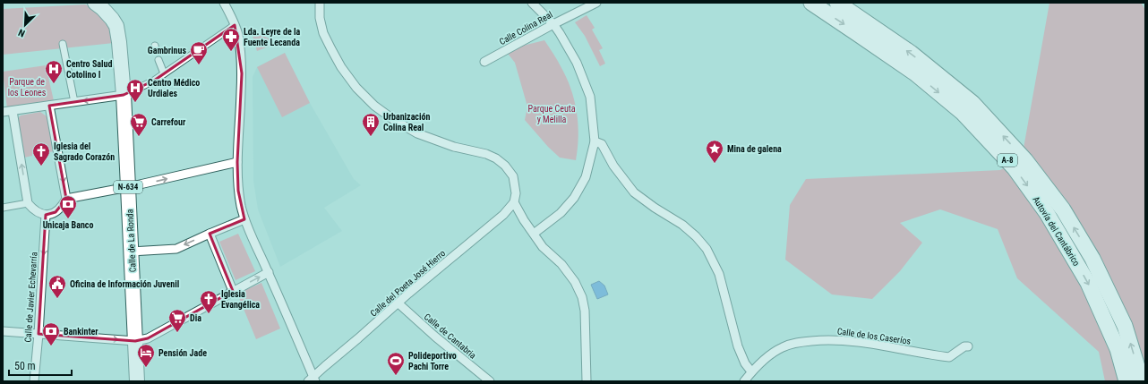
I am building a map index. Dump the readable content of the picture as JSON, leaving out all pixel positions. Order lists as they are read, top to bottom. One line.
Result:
{"streets":{"highway":["A-8","N-634","Autovía del Cantábrico","Calle de La Ronda"],"street":["Calle Colina Real","Calle del Poeta José Hierro","Calle de Javier Echevarría","Calle de Cantabria","Calle de los Caseríos"]},"crossings":[["Calle del Poeta José Hierro","Calle de Cantabria"]],"one_way":["Calle de Javier Echevarría"],"parks":["Parque de los Leones","Parque Ceuta y Melilla"],"places":{"pharmacy":["Lda. Leyre de la Fuente Lecanda"],"cafe":["Gambrinus"],"hospital":["Centro Salud Cotolino I","Centro Médico Urdiales"],"supermarket":["Carrefour","Dia"],"building":["Urbanización Colina Real"],"place":["Mina de galena"],"church":["Iglesia del Sagrado Corazón","Iglesia Evangélica"],"bank":["Unicaja Banco","Bankinter"],"public building":["Oficina de Información Juvenil"],"hotel":["Pensión Jade"],"sports":["Polideportivo Pachi Torre"]},"scale_bar":"50 m","north":"bottom left"}
